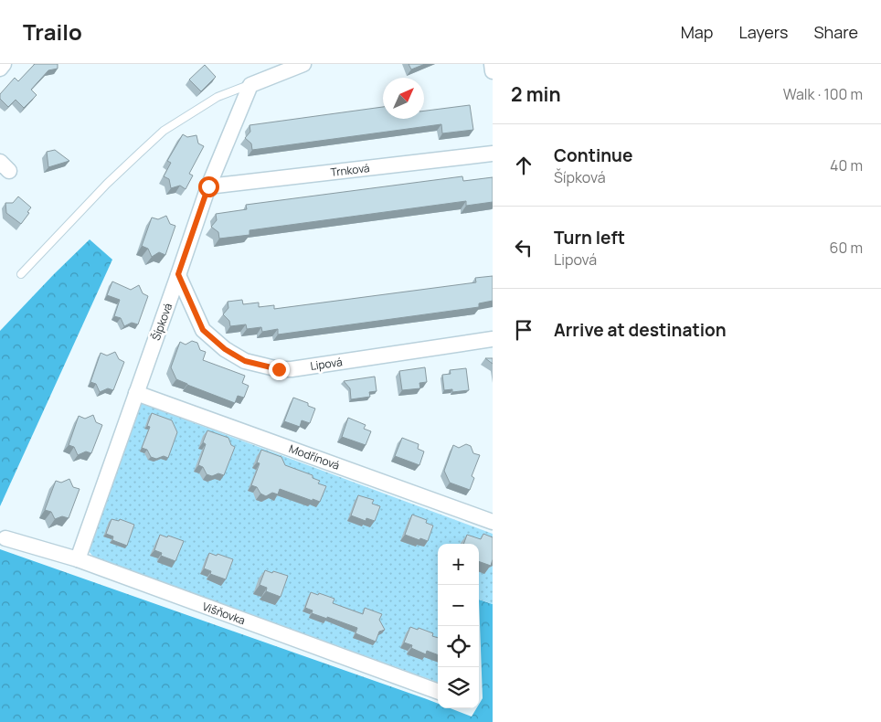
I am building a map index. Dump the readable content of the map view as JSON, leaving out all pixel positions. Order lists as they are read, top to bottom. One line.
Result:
{"streets":{"street":["Trnková","Šípková","Lipová","Modřínová","Višňovka"]},"crossings":[["Trnková","Šípková"],["Šípková","Lipová"],["Šípková","Modřínová"],["Šípková","Višňovka"]],"north":"top right","page":{"header":"Trailo","nav":["Map","Layers","Share"],"heading":["2 min","Walk · 100 m"],"list":[["Continue","Šípková","40 m"],["Turn left","Lipová","60 m"],"Arrive at destination"],"map_buttons":["+","−"]}}
